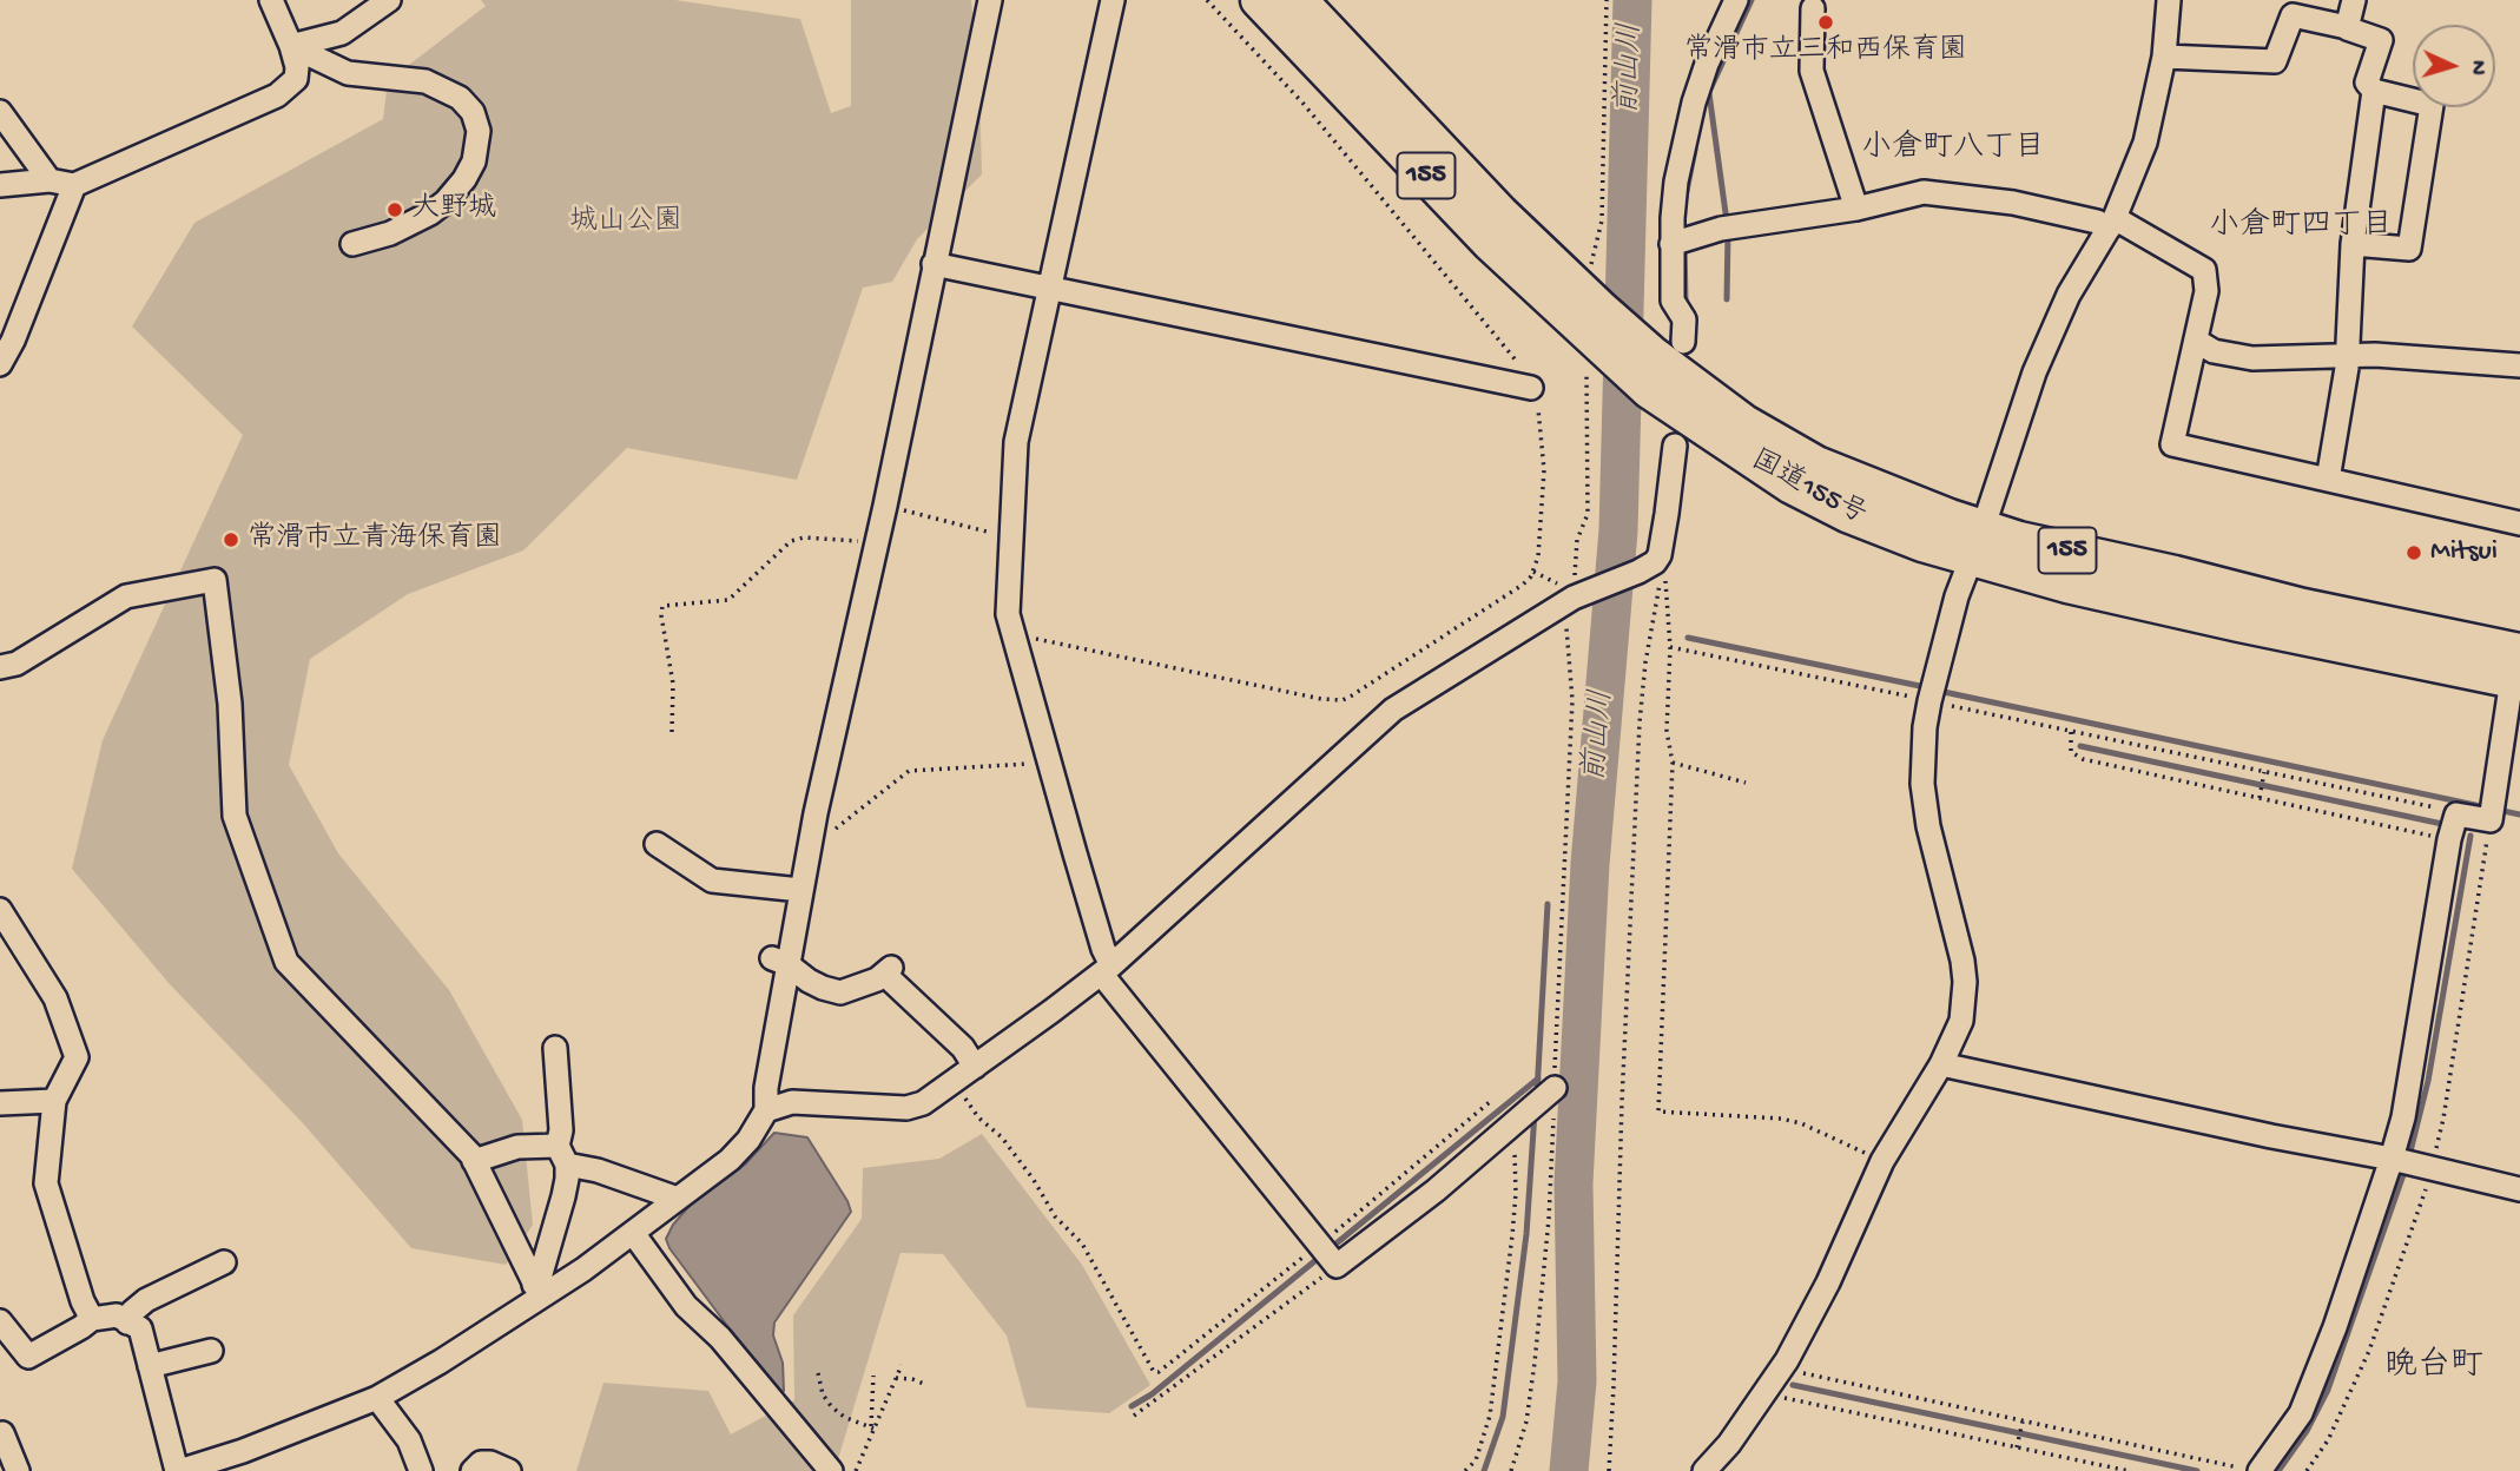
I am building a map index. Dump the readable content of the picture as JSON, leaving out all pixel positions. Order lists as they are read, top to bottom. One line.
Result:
{"streets":{"highway":["155","国道155号"]},"districts":["小倉町八丁目","小倉町四丁目","晩台町"],"water":["前山川"],"parks":["城山公園"],"places":["常滑市立三和西保育園","大野城","常滑市立青海保育園","Mitsui"],"north":"right"}
